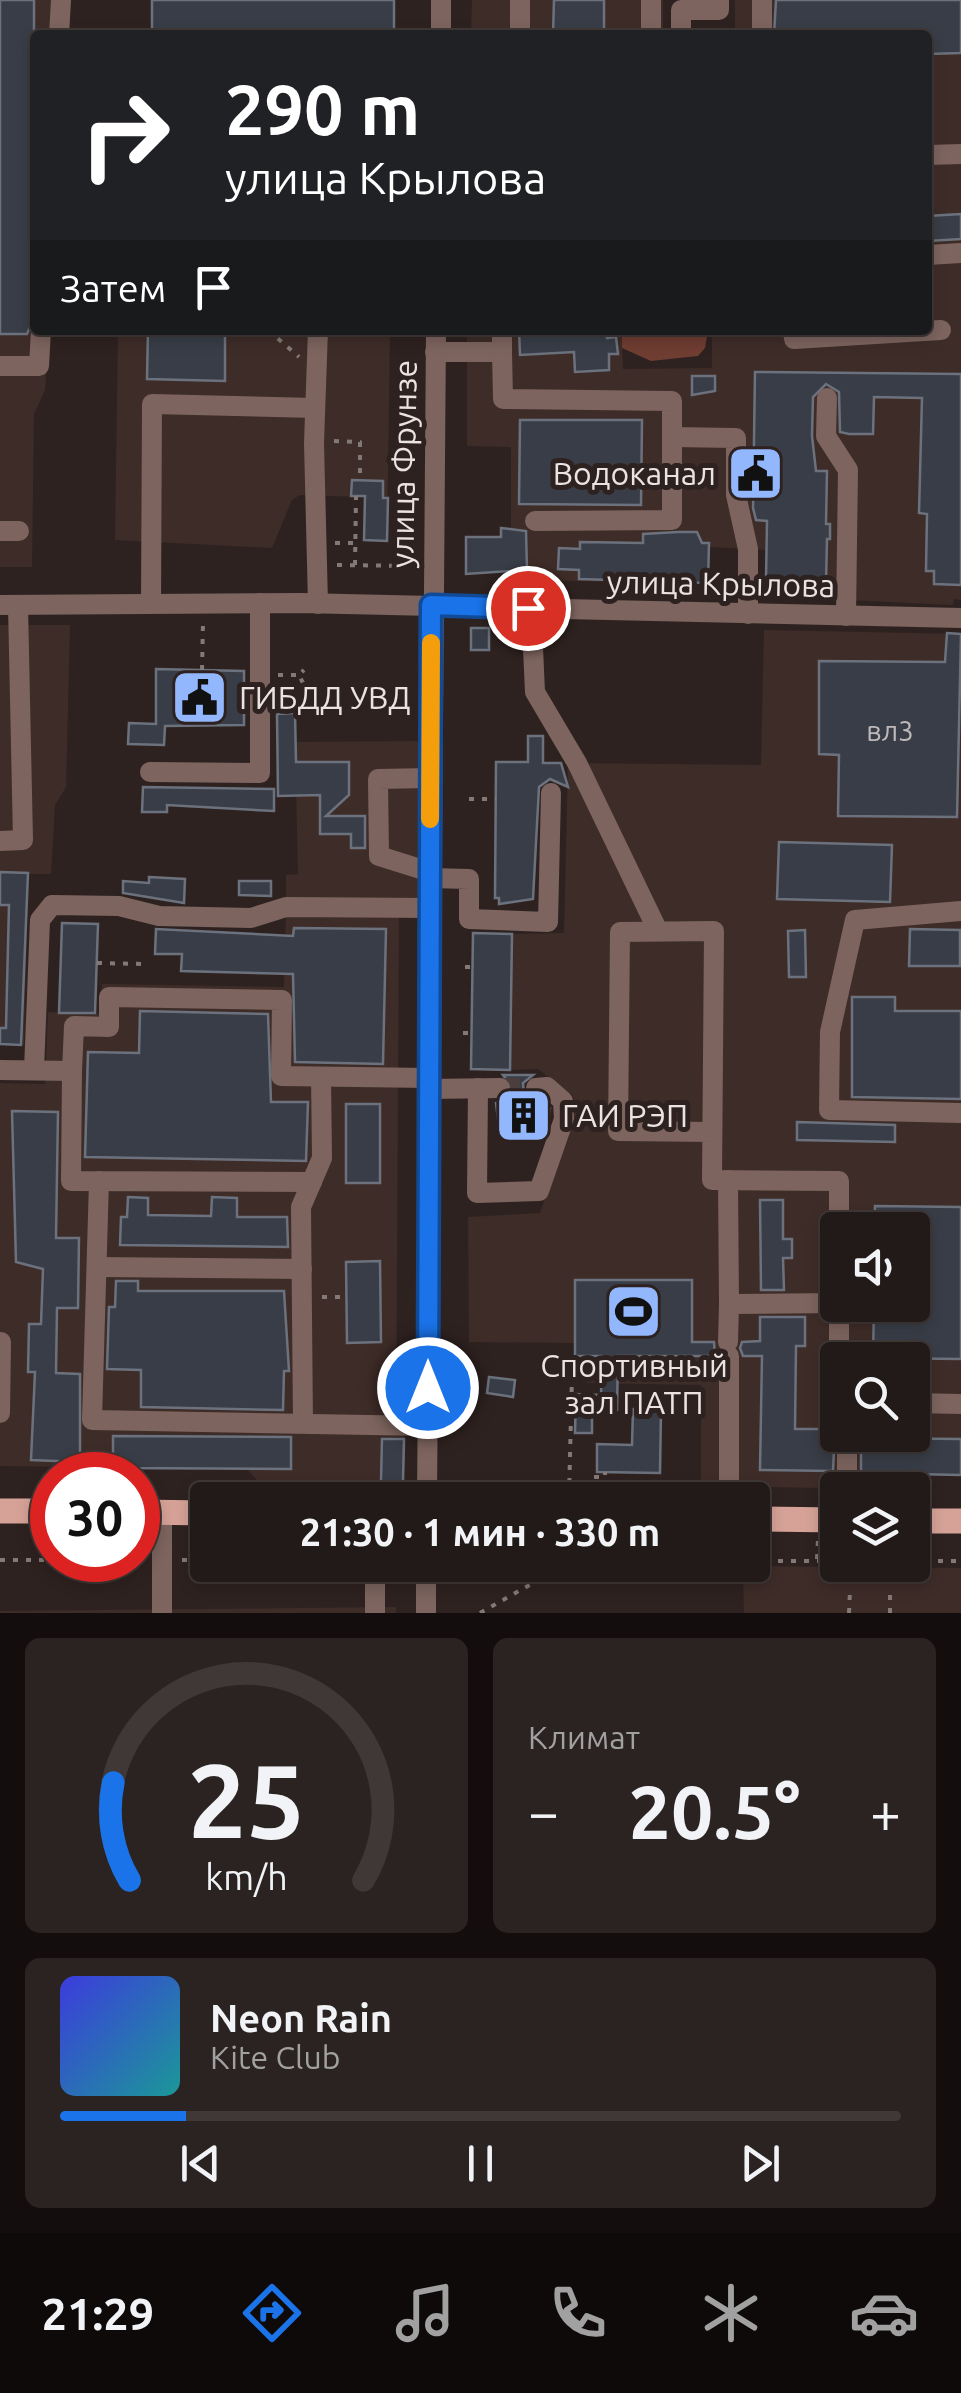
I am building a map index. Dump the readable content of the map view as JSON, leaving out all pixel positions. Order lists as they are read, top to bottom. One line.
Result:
{"streets":{"street":["улица Фрунзе","улица Крылова"]},"crossings":[["улица Фрунзе","улица Крылова"]],"places":{"public building":["Водоканал","ГИБДД УВД"],"building":["ГАИ РЭП"],"sports":["Спортивный зал ПАТП"]},"house_numbers":["вл3"],"page":{"turn":["290 m","улица Крылова"],"then":"Затем","limit":"30","trip":"21:30 · 1 мин · 330 m","tile":"Климат","heat":["−","20.5°","+"],"song":["Neon Rain","Kite Club"],"tabs":"21:29","gauge":["25","km/h"]}}
